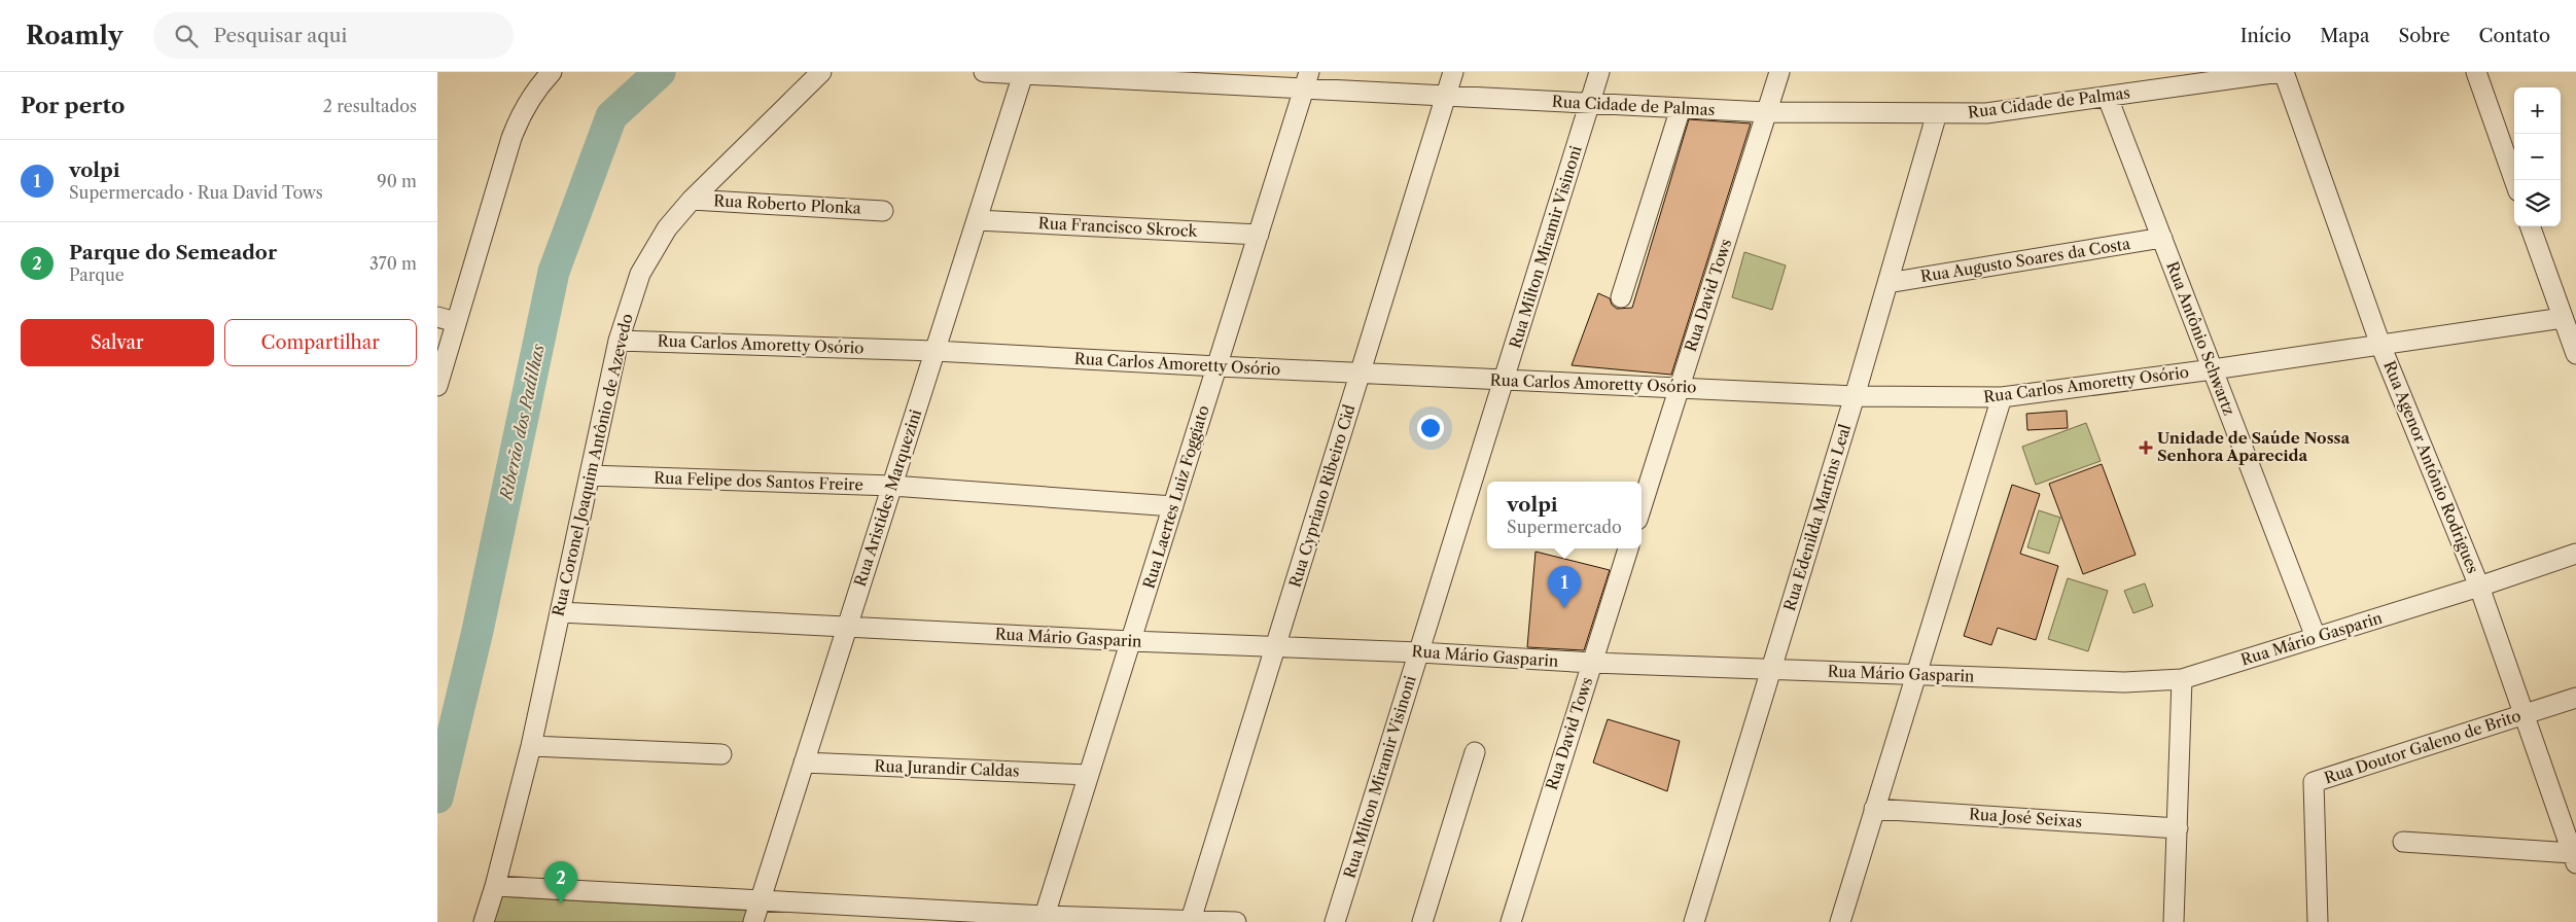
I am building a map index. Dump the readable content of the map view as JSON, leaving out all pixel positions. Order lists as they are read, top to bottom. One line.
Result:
{"streets":{"street":["Rua Cidade de Palmas","Rua Roberto Plonka","Rua Francisco Skrock","Rua Milton Miramir Visinoni","Rua Augusto Soares da Costa","Rua David Tows","Rua Antônio Schwartz","Rua Carlos Amoretty Osório","Rua Coronel Joaquim Antônio de Azevedo","Rua Agenor Antônio Rodrigues","Rua Felipe dos Santos Freire","Rua Cypriano Ribeiro Cid","Rua Laertes Luiz Foggiato","Rua Aristides Marquezini","Rua Edenilda Martins Leal","Rua Mário Gasparin","Rua Doutor Galeno de Brito","Rua Jurandir Caldas","Rua José Seixas"]},"crossings":[["Rua Cidade de Palmas","Rua Milton Miramir Visinoni"],["Rua Cidade de Palmas","Rua David Tows"],["Rua Cidade de Palmas","Rua Antônio Schwartz"],["Rua Cidade de Palmas","Rua Cypriano Ribeiro Cid"],["Rua Cidade de Palmas","Rua Laertes Luiz Foggiato"],["Rua Cidade de Palmas","Rua Aristides Marquezini"],["Rua Cidade de Palmas","Rua Edenilda Martins Leal"],["Rua Roberto Plonka","Rua Coronel Joaquim Antônio de Azevedo"],["Rua Francisco Skrock","Rua Laertes Luiz Foggiato"],["Rua Francisco Skrock","Rua Aristides Marquezini"],["Rua Milton Miramir Visinoni","Rua Carlos Amoretty Osório"],["Rua Milton Miramir Visinoni","Rua Mário Gasparin"],["Rua Augusto Soares da Costa","Rua Antônio Schwartz"],["Rua Augusto Soares da Costa","Rua Edenilda Martins Leal"],["Rua David Tows","Rua Carlos Amoretty Osório"],["Rua David Tows","Rua Mário Gasparin"],["Rua Antônio Schwartz","Rua Carlos Amoretty Osório"],["Rua Antônio Schwartz","Rua Mário Gasparin"],["Rua Carlos Amoretty Osório","Rua Coronel Joaquim Antônio de Azevedo"],["Rua Carlos Amoretty Osório","Rua Agenor Antônio Rodrigues"],["Rua Carlos Amoretty Osório","Rua Cypriano Ribeiro Cid"],["Rua Carlos Amoretty Osório","Rua Laertes Luiz Foggiato"],["Rua Carlos Amoretty Osório","Rua Aristides Marquezini"],["Rua Carlos Amoretty Osório","Rua Edenilda Martins Leal"],["Rua Coronel Joaquim Antônio de Azevedo","Rua Felipe dos Santos Freire"],["Rua Coronel Joaquim Antônio de Azevedo","Rua Mário Gasparin"],["Rua Agenor Antônio Rodrigues","Rua Mário Gasparin"],["Rua Agenor Antônio Rodrigues","Rua Doutor Galeno de Brito"],["Rua Felipe dos Santos Freire","Rua Laertes Luiz Foggiato"],["Rua Felipe dos Santos Freire","Rua Aristides Marquezini"],["Rua Cypriano Ribeiro Cid","Rua Mário Gasparin"],["Rua Laertes Luiz Foggiato","Rua Mário Gasparin"],["Rua Laertes Luiz Foggiato","Rua Jurandir Caldas"],["Rua Aristides Marquezini","Rua Mário Gasparin"],["Rua Aristides Marquezini","Rua Jurandir Caldas"],["Rua Edenilda Martins Leal","Rua Mário Gasparin"]],"water":["Riberão dos Padilhas"],"places":{"health":["Unidade de Saúde Nossa Senhora Aparecida"]},"page":{"header":"Roamly","search":"Pesquisar aqui","nav":["Início","Mapa","Sobre","Contato"],"heading":["Por perto","2 resultados"],"map_buttons":["+","−"],"list":[{"mark":"1","name":"volpi","note":"Supermercado · Rua David Tows","value":"90 m"},{"mark":"2","name":"Parque do Semeador","note":"Parque","value":"370 m"}],"buttons":["Salvar","Compartilhar"],"popup":["volpi","Supermercado"],"pins":["1","2"]}}
